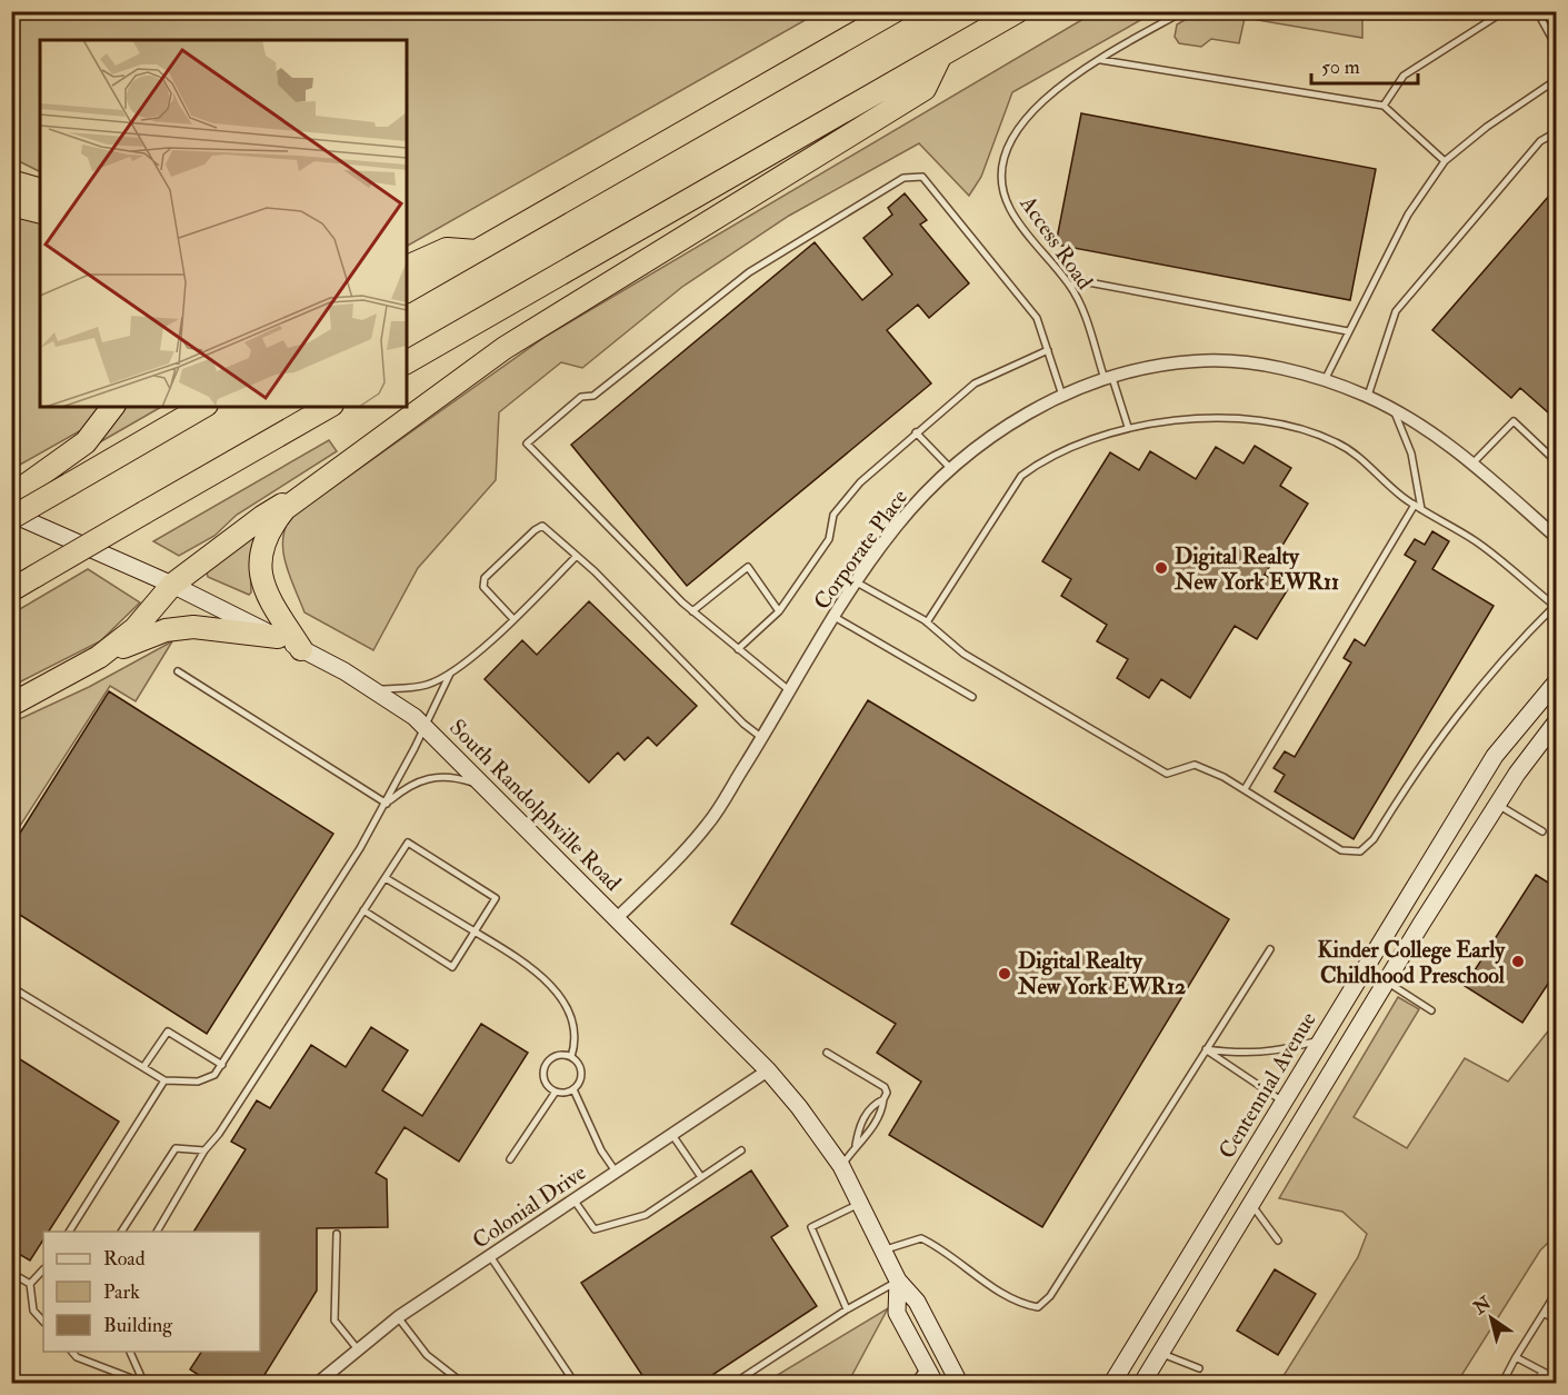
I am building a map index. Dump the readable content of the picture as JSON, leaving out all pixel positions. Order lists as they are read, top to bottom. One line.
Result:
{"streets":{"main road":["South Randolphville Road","Centennial Avenue"],"street":["Corporate Place","Colonial Drive"],"lane":["Access Road"]},"crossings":[["Access Road","Corporate Place"],["Corporate Place","South Randolphville Road"],["South Randolphville Road","Colonial Drive"]],"places":["Digital Realty New York EWR11","Kinder College Early Childhood Preschool","Digital Realty New York EWR12"],"legend":["Road","Park","Building"],"scale_bar":"50 m","north":"top left"}
